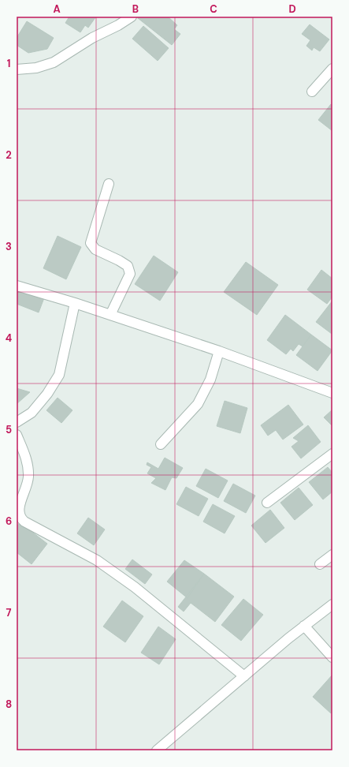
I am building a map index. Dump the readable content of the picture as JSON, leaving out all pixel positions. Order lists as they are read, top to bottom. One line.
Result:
{"grid":{"columns":["A","B","C","D"],"rows":["1","2","3","4","5","6","7","8"]}}
